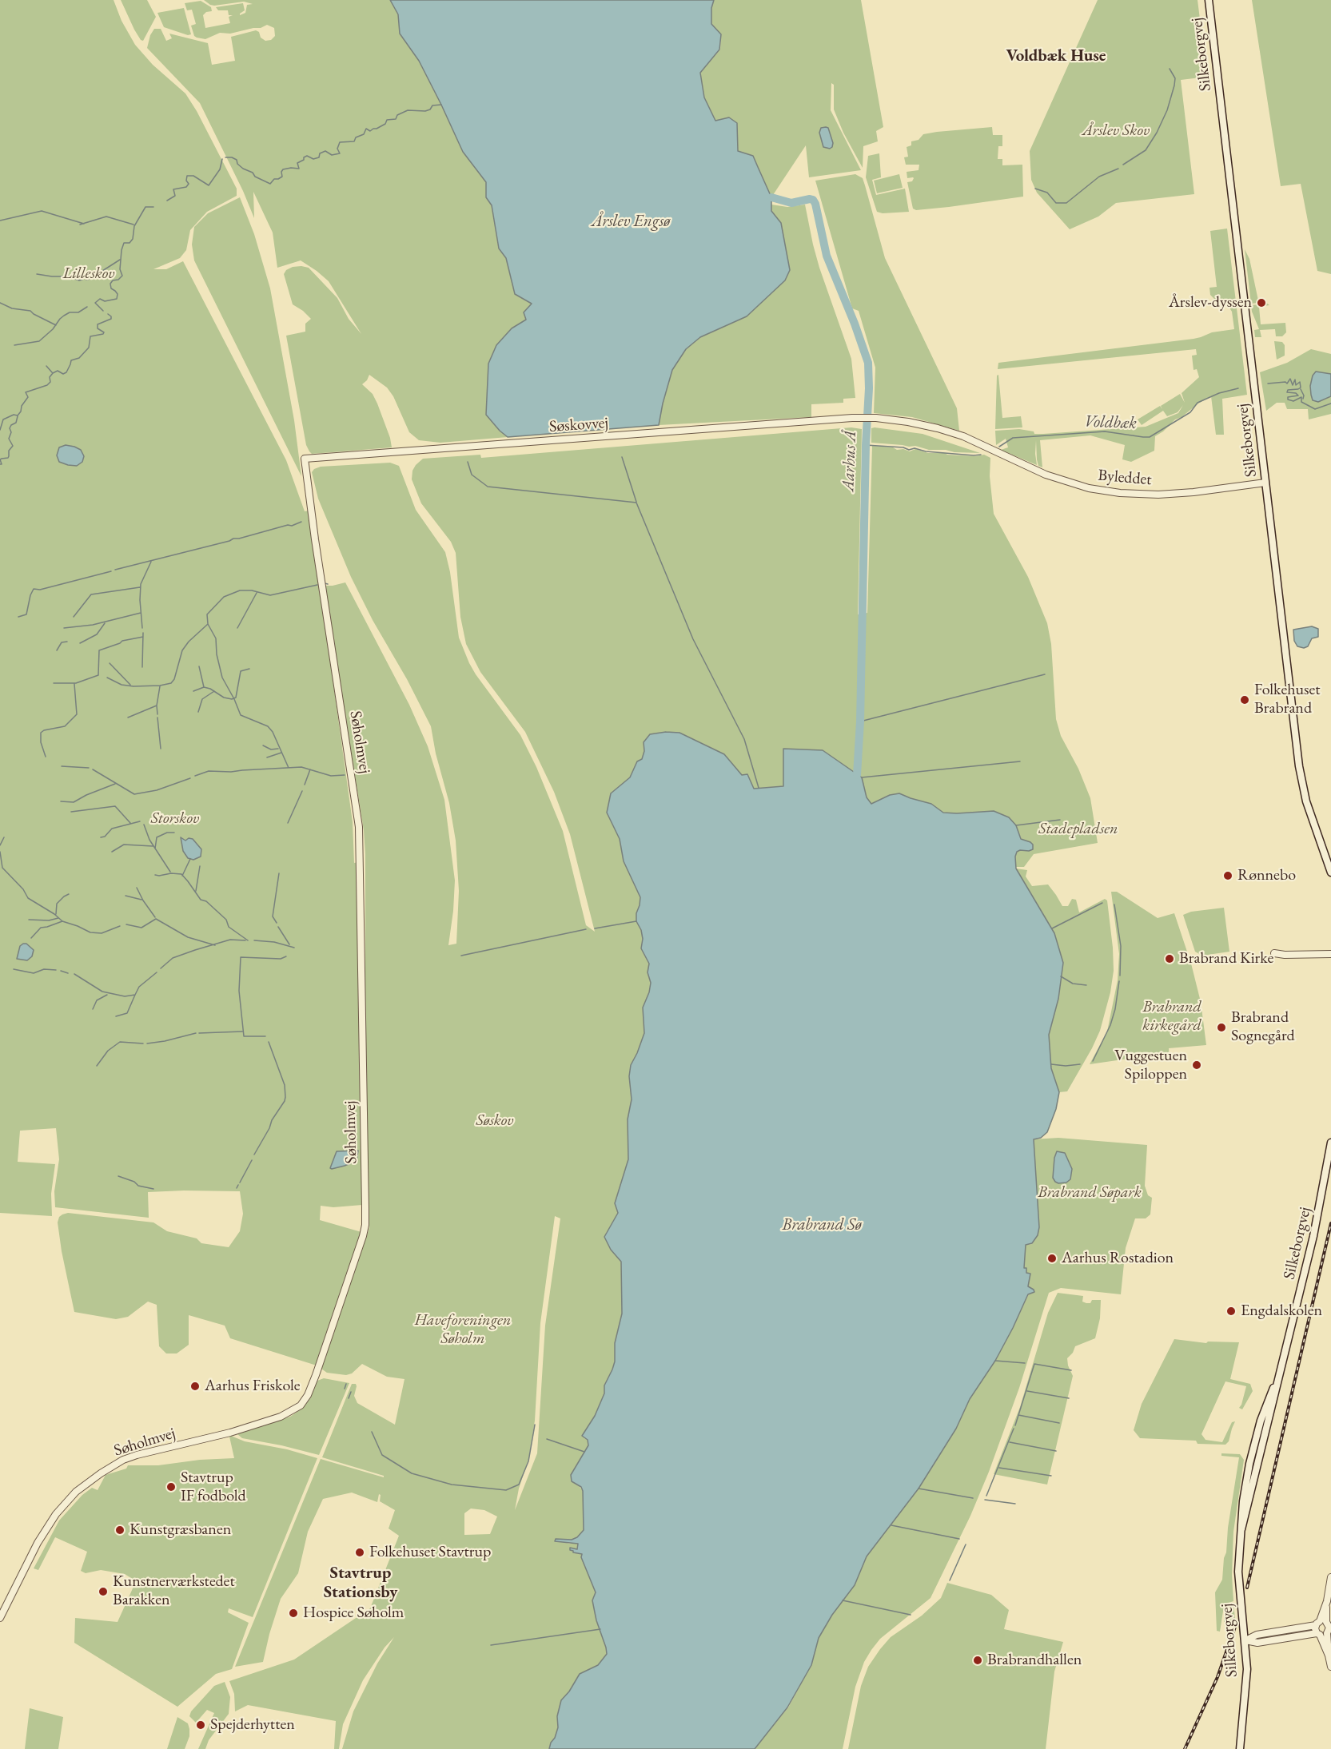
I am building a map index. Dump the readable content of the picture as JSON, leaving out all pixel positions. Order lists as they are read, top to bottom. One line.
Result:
{"streets":{"main road":["Silkeborgvej"],"street":["Søskovvej","Byleddet","Søholmvej"]},"crossings":[["Silkeborgvej","Byleddet"],["Søskovvej","Byleddet"],["Søskovvej","Søholmvej"]],"districts":["Voldbæk Huse","Stavtrup Stationsby"],"water":["Årslev Engsø","Voldbæk","Aarhus Å","Brabrand Sø"],"parks":["Årslev Skov","Lilleskov","Storskov","Stadepladsen","Brabrand kirkegård","Søskov","Brabrand Søpark","Haveforeningen Søholm"],"places":["Årslev-dyssen","Folkehuset Brabrand","Rønnebo","Brabrand Kirke","Brabrand Sognegård","Vuggestuen Spiloppen","Aarhus Rostadion","Engdalskolen","Aarhus Friskole","Stavtrup IF fodbold","Kunstgræsbanen","Folkehuset Stavtrup","Kunstnerværkstedet Barakken","Hospice Søholm","Brabrandhallen","Spejderhytten"]}
